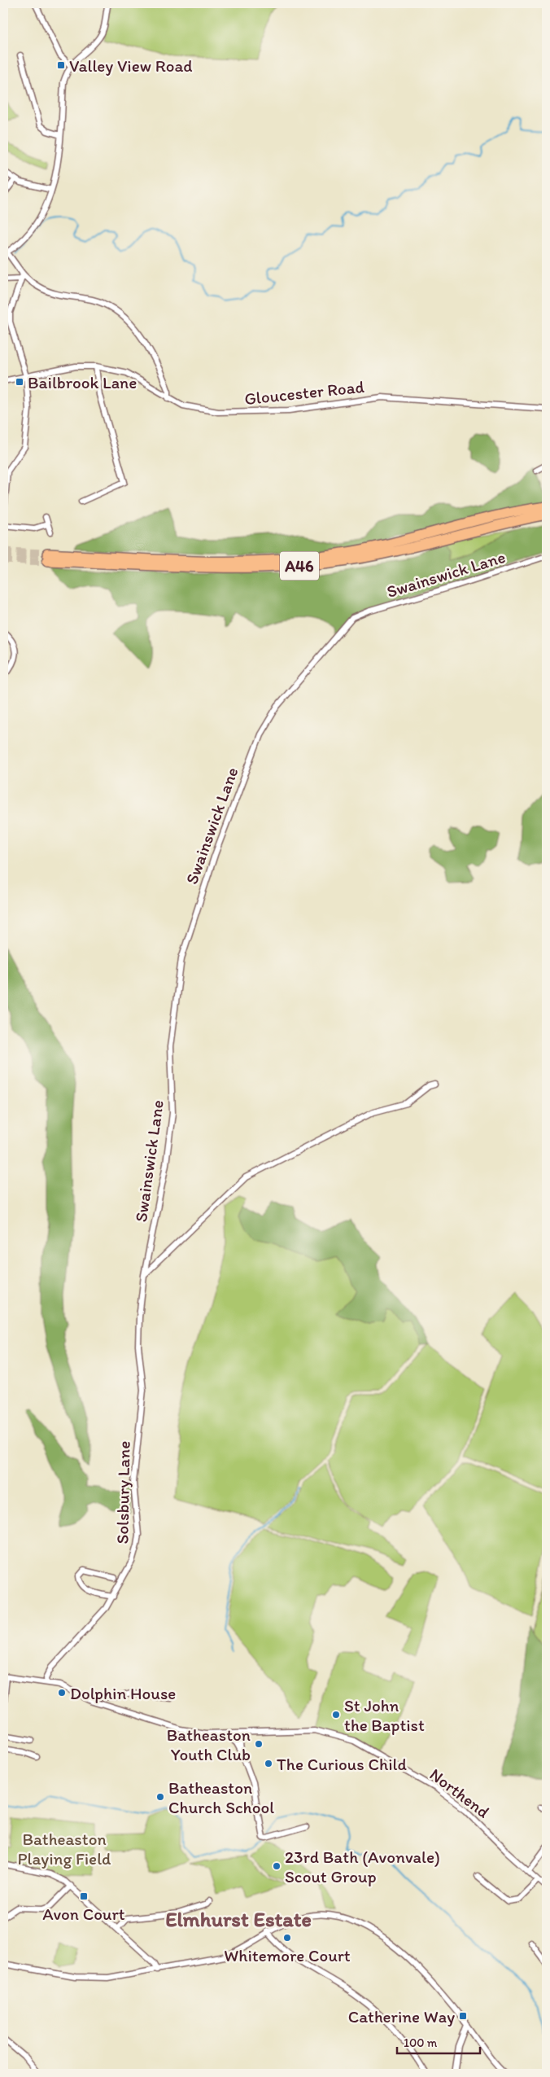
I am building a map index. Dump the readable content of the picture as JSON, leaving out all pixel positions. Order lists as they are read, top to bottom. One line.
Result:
{"streets":{"highway":["A46"],"street":["Gloucester Road","Swainswick Lane","Solsbury Lane","Northend"]},"crossings":[["Swainswick Lane","Solsbury Lane"],["Solsbury Lane","Northend"]],"districts":["Elmhurst Estate"],"parks":["Batheaston Playing Field"],"places":{"transit":["Valley View Road","Bailbrook Lane","Avon Court","Catherine Way"],"other":["Dolphin House","St John the Baptist","Batheaston Youth Club","The Curious Child","Batheaston Church School","23rd Bath (Avonvale) Scout Group","Whitemore Court"]},"scale_bar":"100 m"}
